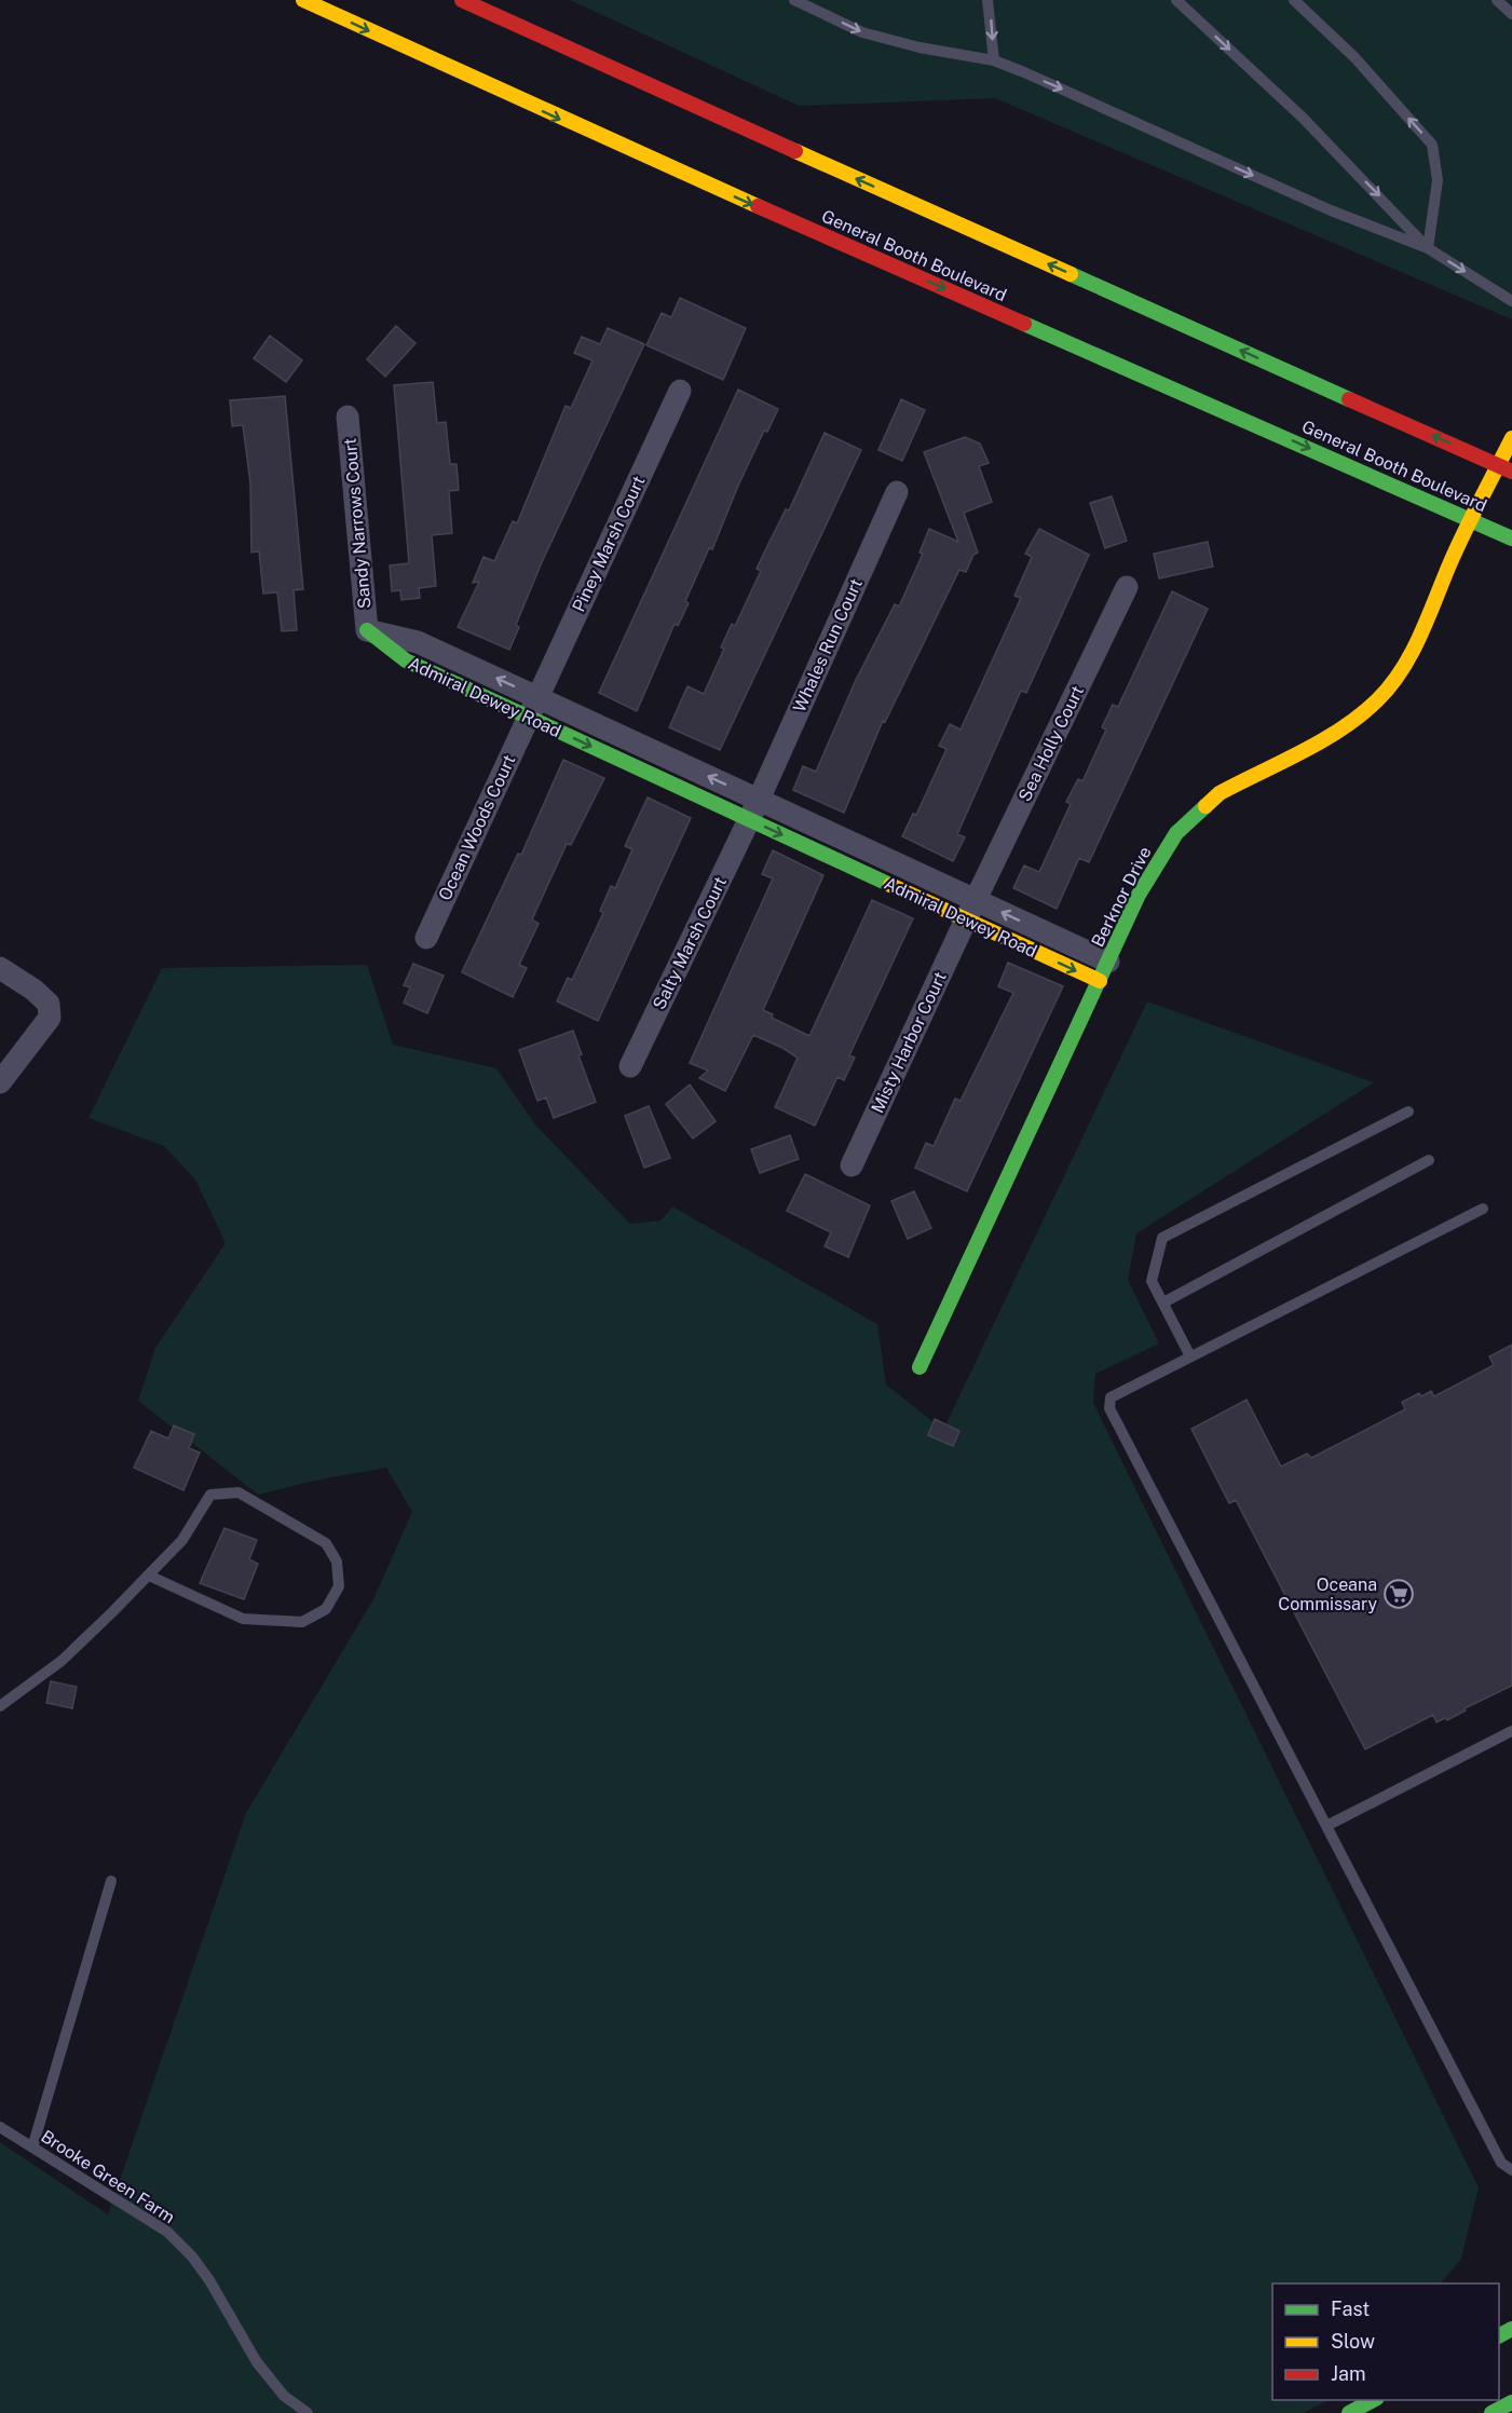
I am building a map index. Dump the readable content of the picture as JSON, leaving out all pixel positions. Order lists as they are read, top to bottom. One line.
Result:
{"streets":{"main road":["General Booth Boulevard","Berknor Drive"],"street":["Sandy Narrows Court","Piney Marsh Court","Whales Run Court","Admiral Dewey Road","Sea Holly Court","Ocean Woods Court","Salty Marsh Court","Misty Harbor Court"],"lane":["Brooke Green Farm"]},"crossings":[["General Booth Boulevard","Berknor Drive"],["Sandy Narrows Court","Admiral Dewey Road"],["Piney Marsh Court","Admiral Dewey Road"],["Piney Marsh Court","Ocean Woods Court"],["Whales Run Court","Admiral Dewey Road"],["Whales Run Court","Salty Marsh Court"],["Admiral Dewey Road","Sea Holly Court"],["Admiral Dewey Road","Ocean Woods Court"],["Admiral Dewey Road","Berknor Drive"],["Admiral Dewey Road","Salty Marsh Court"],["Admiral Dewey Road","Misty Harbor Court"],["Sea Holly Court","Misty Harbor Court"]],"places":{"supermarket":["Oceana Commissary"]},"legend":["Fast","Slow","Jam"]}
